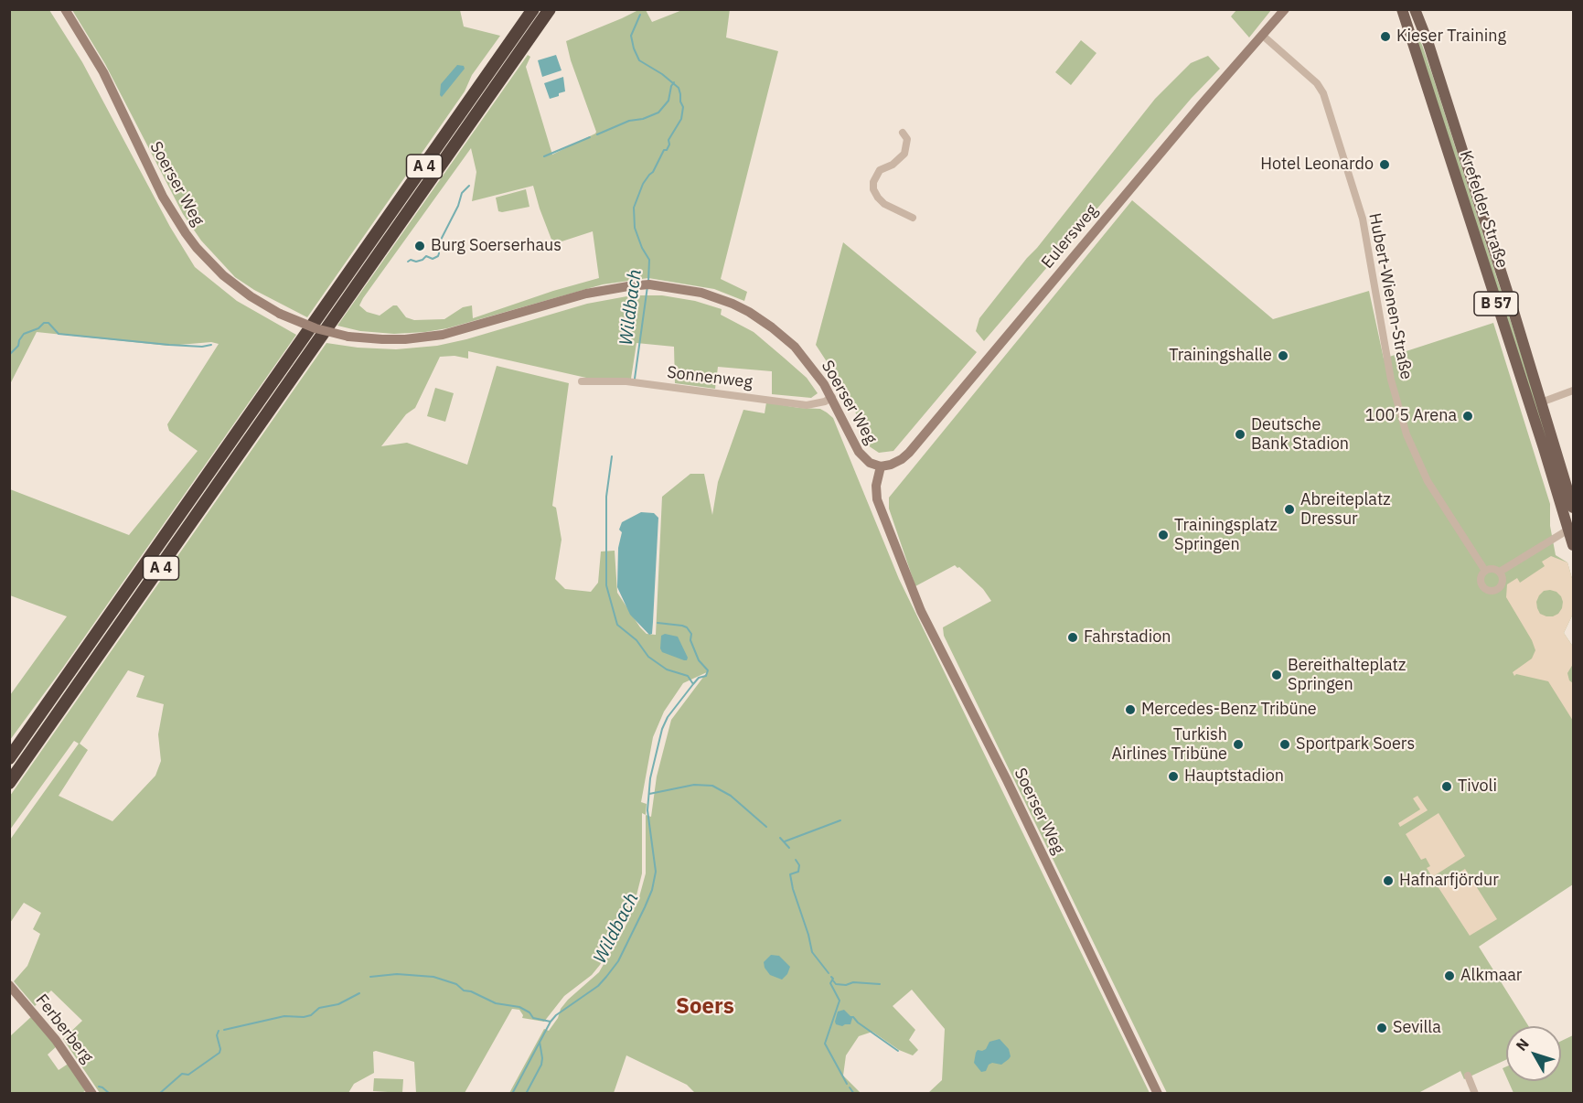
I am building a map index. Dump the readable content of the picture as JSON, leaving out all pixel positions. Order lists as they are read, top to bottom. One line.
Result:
{"streets":{"highway":["A 4"],"main road":["Soerser Weg","Krefelder Straße","Eulersweg","B 57","Ferberberg"],"street":["Hubert-Wienen-Straße","Sonnenweg"]},"crossings":[["Soerser Weg","Eulersweg"],["Soerser Weg","Sonnenweg"],["Eulersweg","Hubert-Wienen-Straße"]],"districts":["Soers"],"water":["Wildbach"],"places":["Kieser Training","Hotel Leonardo","Burg Soerserhaus","Trainingshalle","100’5 Arena","Deutsche Bank Stadion","Abreiteplatz Dressur","Trainingsplatz Springen","Fahrstadion","Bereithalteplatz Springen","Mercedes-Benz Tribüne","Turkish Airlines Tribüne","Sportpark Soers","Hauptstadion","Tivoli","Hafnarfjördur","Alkmaar","Sevilla"],"north":"top left"}
